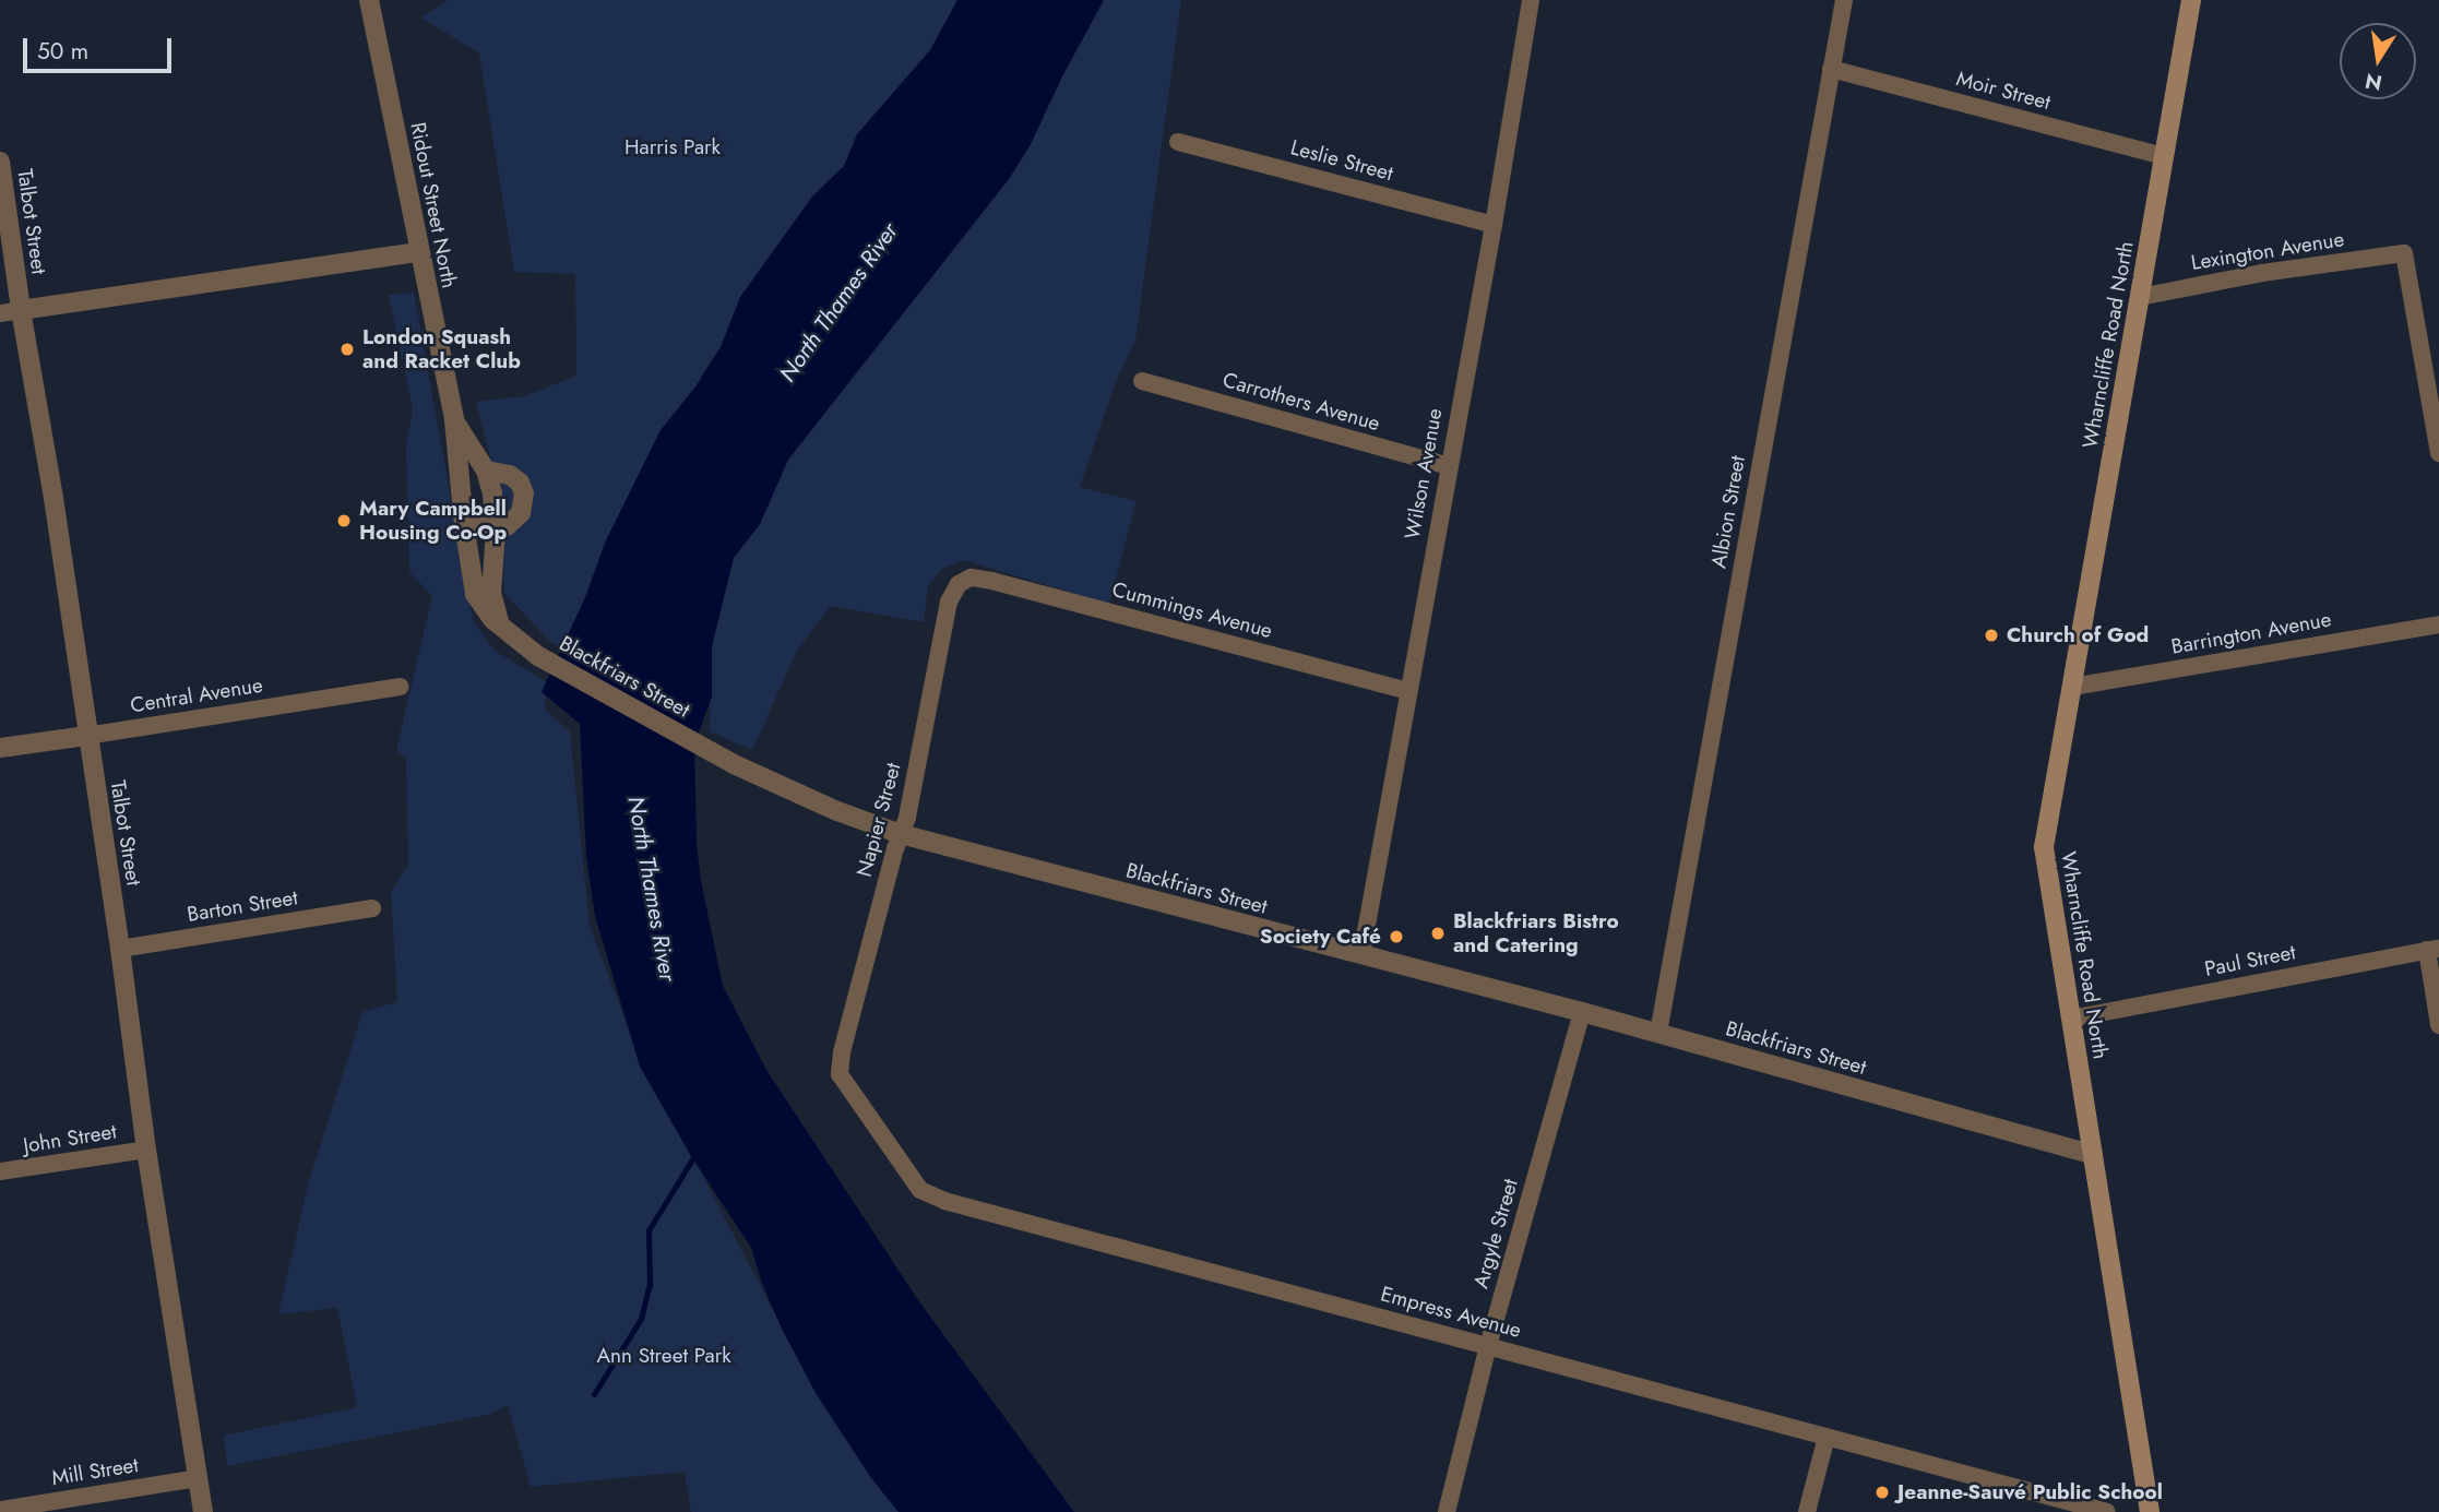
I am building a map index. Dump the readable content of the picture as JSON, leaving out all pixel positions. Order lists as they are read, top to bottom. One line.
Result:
{"streets":{"main road":["Wharncliffe Road North"],"street":["Moir Street","Leslie Street","Ridout Street North","Talbot Street","Lexington Avenue","Carrothers Avenue","Wilson Avenue","Albion Street","Cummings Avenue","Barrington Avenue","Blackfriars Street","Central Avenue","Napier Street","Barton Street","Paul Street","John Street","Argyle Street","Empress Avenue","Mill Street"]},"crossings":[["Moir Street","Wharncliffe Road North"],["Moir Street","Albion Street"],["Leslie Street","Wilson Avenue"],["Ridout Street North","Blackfriars Street"],["Talbot Street","Central Avenue"],["Talbot Street","Barton Street"],["Talbot Street","John Street"],["Talbot Street","Mill Street"],["Lexington Avenue","Wharncliffe Road North"],["Wharncliffe Road North","Barrington Avenue"],["Wharncliffe Road North","Blackfriars Street"],["Wharncliffe Road North","Paul Street"],["Carrothers Avenue","Wilson Avenue"],["Wilson Avenue","Cummings Avenue"],["Wilson Avenue","Blackfriars Street"],["Albion Street","Blackfriars Street"],["Cummings Avenue","Napier Street"],["Blackfriars Street","Napier Street"],["Blackfriars Street","Argyle Street"],["Napier Street","Empress Avenue"],["Argyle Street","Empress Avenue"]],"water":["North Thames River"],"parks":["Harris Park","Ann Street Park"],"places":["London Squash and Racket Club","Mary Campbell Housing Co-Op","Church of God","Blackfriars Bistro and Catering","Society Café","Jeanne-Sauvé Public School"],"scale_bar":"50 m","north":"bottom"}
